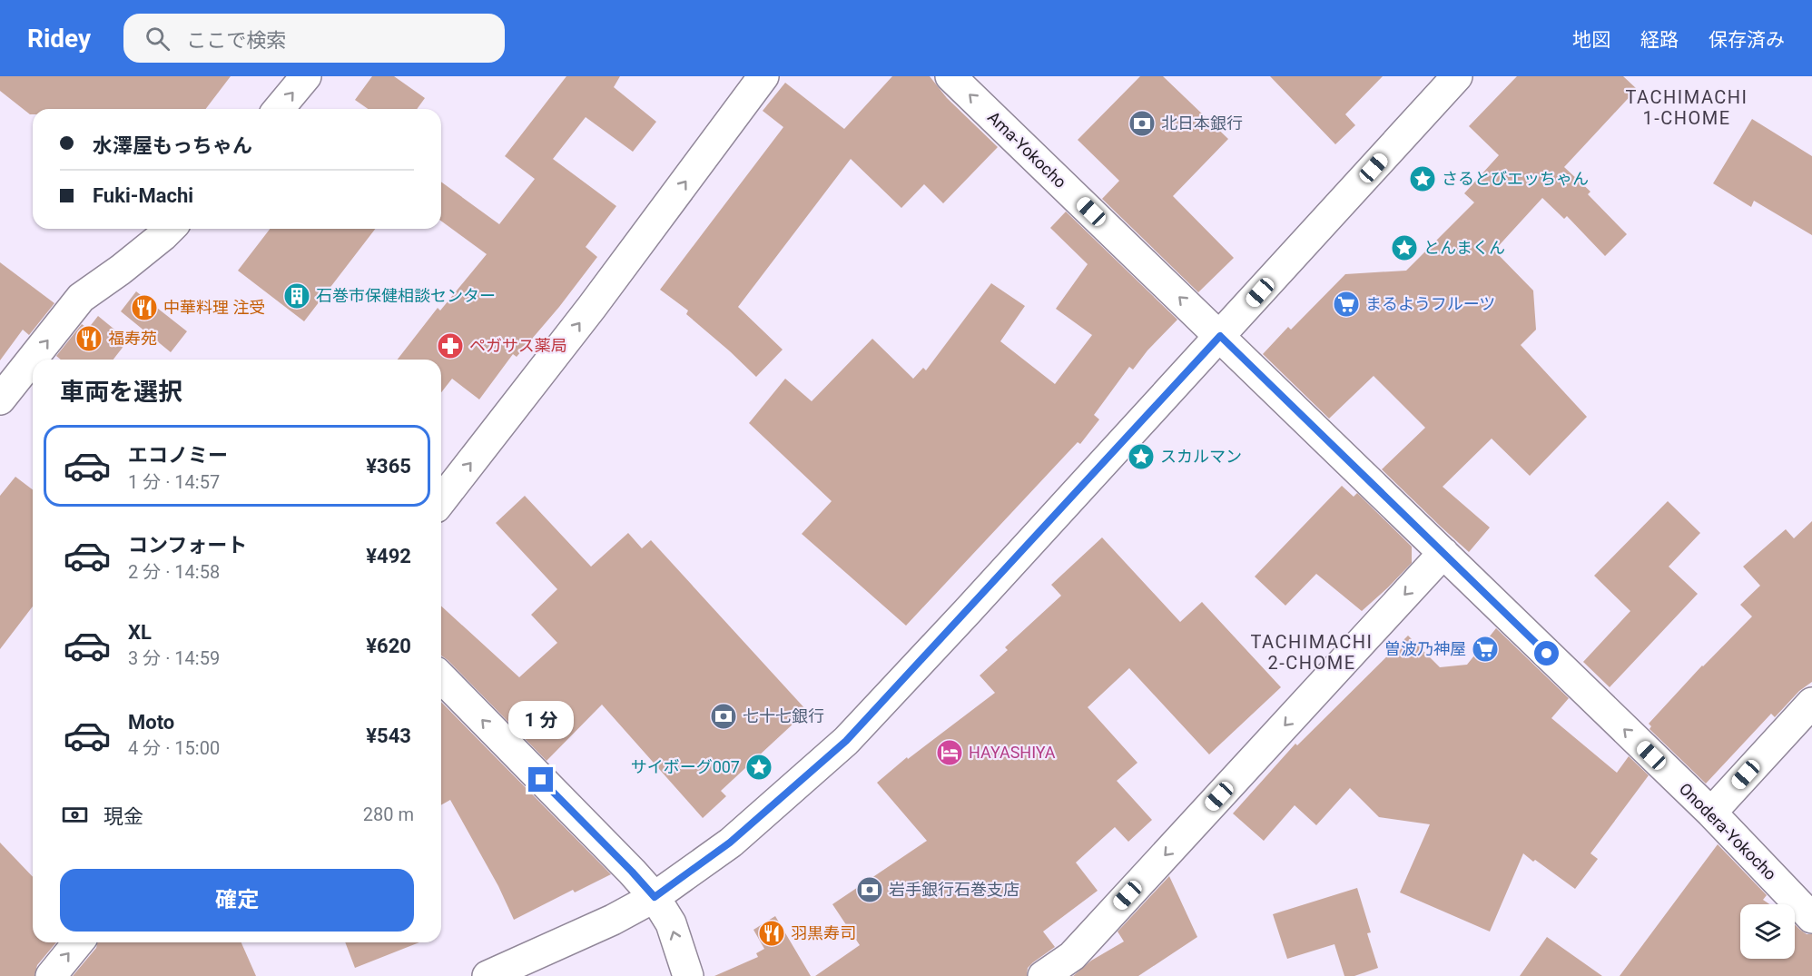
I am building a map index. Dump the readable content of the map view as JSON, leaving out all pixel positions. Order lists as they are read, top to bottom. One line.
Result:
{"streets":{"main road":["Ama-Yokocho","Onodera-Yokocho"]},"crossings":[["Ama-Yokocho","Onodera-Yokocho"]],"one_way":["Ama-Yokocho","Onodera-Yokocho"],"districts":["TACHIMACHI 1-CHOME","TACHIMACHI 2-CHOME"],"places":{"bank":["北日本銀行","七十七銀行","岩手銀行石巻支店"],"place":["さるとびエッちゃん","とんまくん","スカルマン","サイボーグ007"],"building":["石巻市保健相談センター"],"supermarket":["まるようフルーツ","曽波乃神屋"],"restaurant":["中華料理 注受","福寿苑","羽黒寿司"],"pharmacy":["ペガサス薬局"],"hotel":["HAYASHIYA"]},"page":{"header":"Ridey","search":"ここで検索","nav":["地図","経路","保存済み"],"banner":["水澤屋もっちゃん","Fuki-Machi"],"heading":"車両を選択","list":[{"name":"エコノミー","note":"1 分 · 14:57","value":"¥365"},{"name":"コンフォート","note":"2 分 · 14:58","value":"¥492"},{"name":"XL","note":"3 分 · 14:59","value":"¥620"},{"name":"Moto","note":"4 分 · 15:00","value":"¥543"}],"bubble":"1 分","pay":["現金","280 m"],"buttons":"確定"}}
